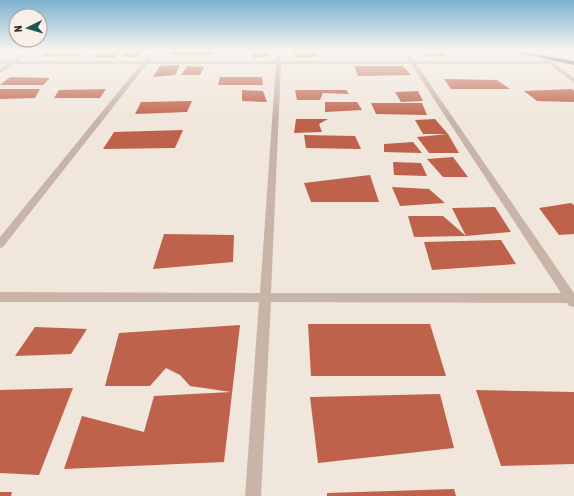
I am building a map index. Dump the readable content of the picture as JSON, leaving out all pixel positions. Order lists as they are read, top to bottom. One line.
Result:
{"north":"left"}
